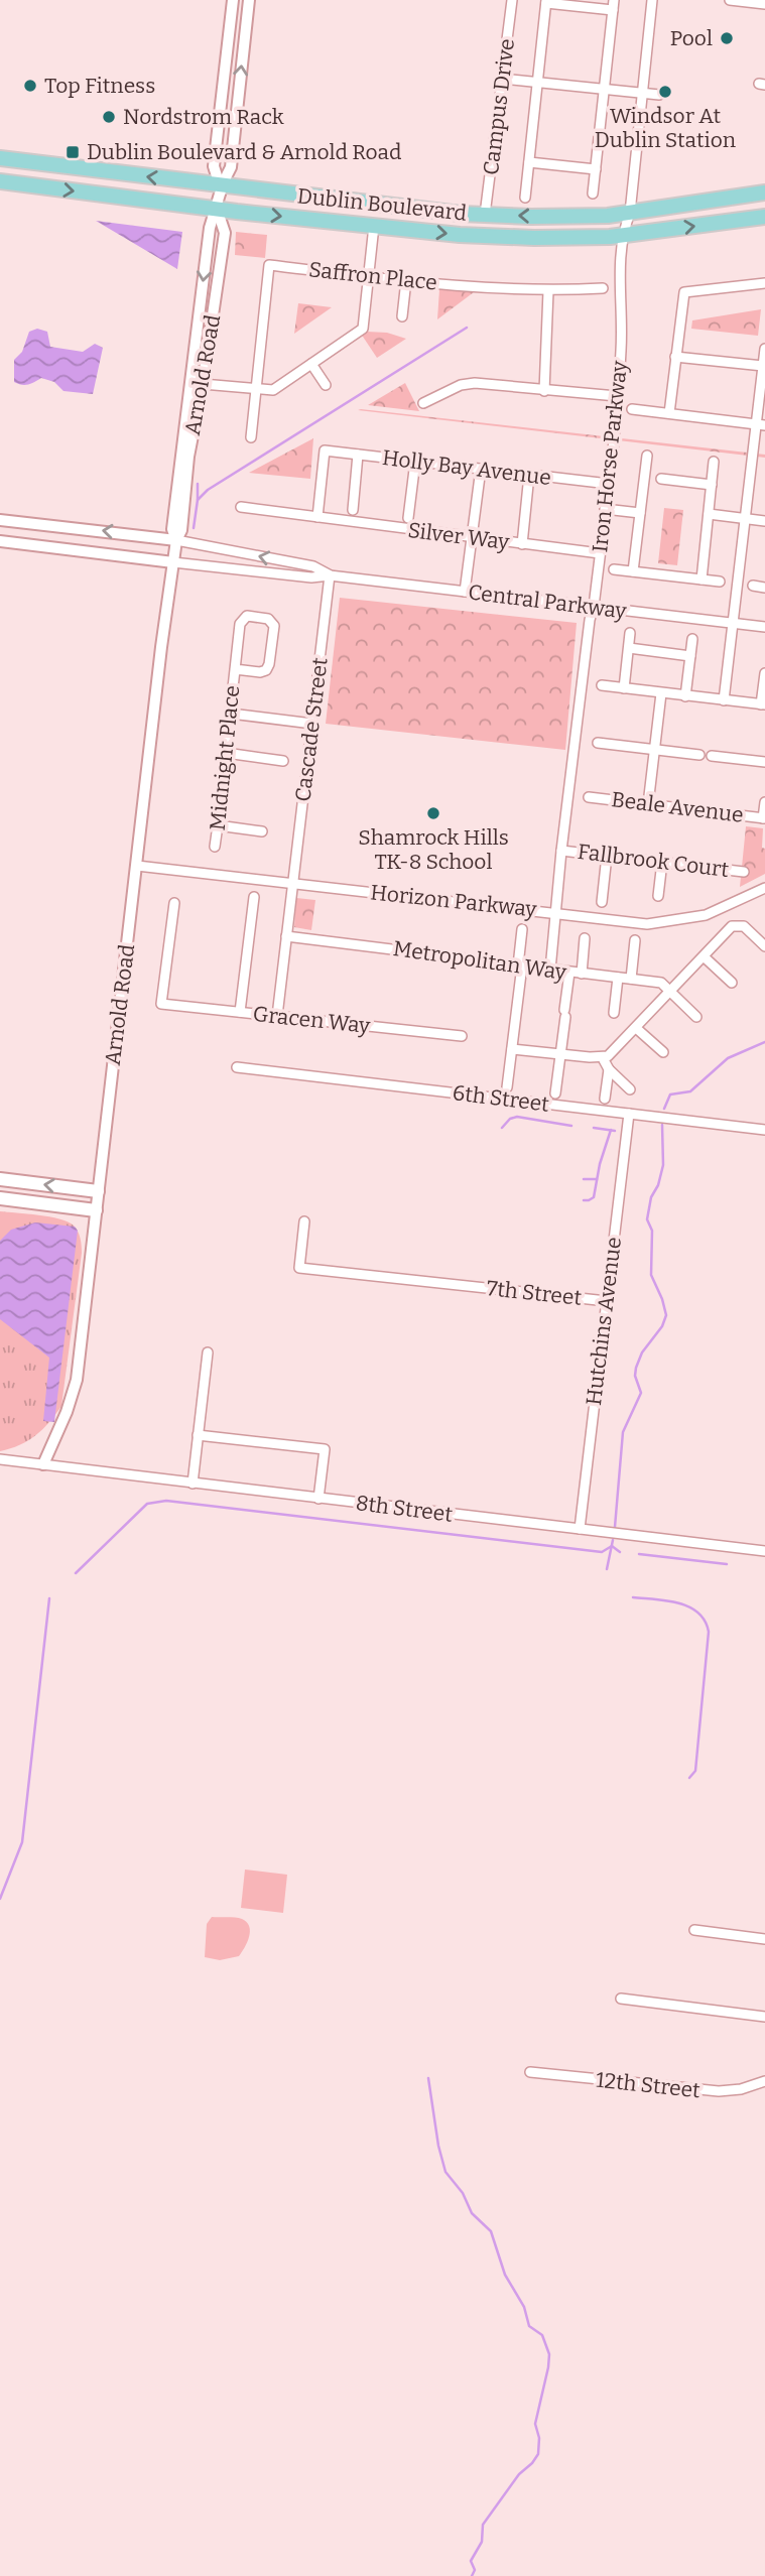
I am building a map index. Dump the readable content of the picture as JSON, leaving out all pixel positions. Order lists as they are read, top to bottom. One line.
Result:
{"streets":{"main road":["Dublin Boulevard"],"street":["Campus Drive","Saffron Place","Arnold Road","Iron Horse Parkway","Holly Bay Avenue","Silver Way","Central Parkway","Cascade Street","Midnight Place","Beale Avenue","Fallbrook Court","Horizon Parkway","Metropolitan Way","Gracen Way","6th Street","7th Street","Hutchins Avenue","8th Street","12th Street"]},"crossings":[["Campus Drive","Dublin Boulevard"],["Dublin Boulevard","Arnold Road"],["Dublin Boulevard","Iron Horse Parkway"],["Arnold Road","Central Parkway"],["Arnold Road","Horizon Parkway"],["Arnold Road","8th Street"],["Iron Horse Parkway","Holly Bay Avenue"],["Iron Horse Parkway","Silver Way"],["Iron Horse Parkway","Central Parkway"],["Iron Horse Parkway","Fallbrook Court"],["Iron Horse Parkway","Horizon Parkway"],["Iron Horse Parkway","Metropolitan Way"],["Holly Bay Avenue","Silver Way"],["Central Parkway","Cascade Street"],["Cascade Street","Horizon Parkway"],["Cascade Street","Metropolitan Way"],["Cascade Street","Gracen Way"],["6th Street","Hutchins Avenue"],["7th Street","Hutchins Avenue"],["Hutchins Avenue","8th Street"]],"places":{"other":["Pool","Top Fitness","Windsor At Dublin Station","Nordstrom Rack","Shamrock Hills TK-8 School"],"transit":["Dublin Boulevard & Arnold Road"]}}
